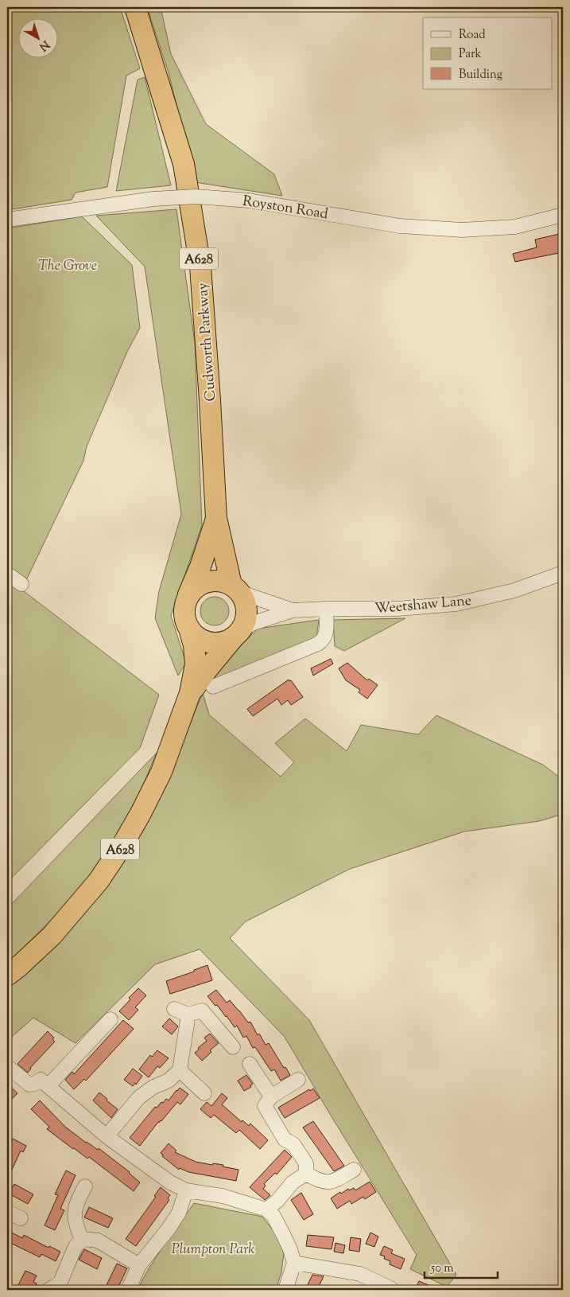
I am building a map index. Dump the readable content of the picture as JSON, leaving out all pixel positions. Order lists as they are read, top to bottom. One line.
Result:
{"streets":{"highway":["A628","Cudworth Parkway"],"street":["Royston Road","Weetshaw Lane"]},"crossings":[["Cudworth Parkway","Weetshaw Lane"]],"parks":["The Grove","Plumpton Park"],"legend":["Road","Park","Building"],"scale_bar":"50 m","north":"bottom right"}
